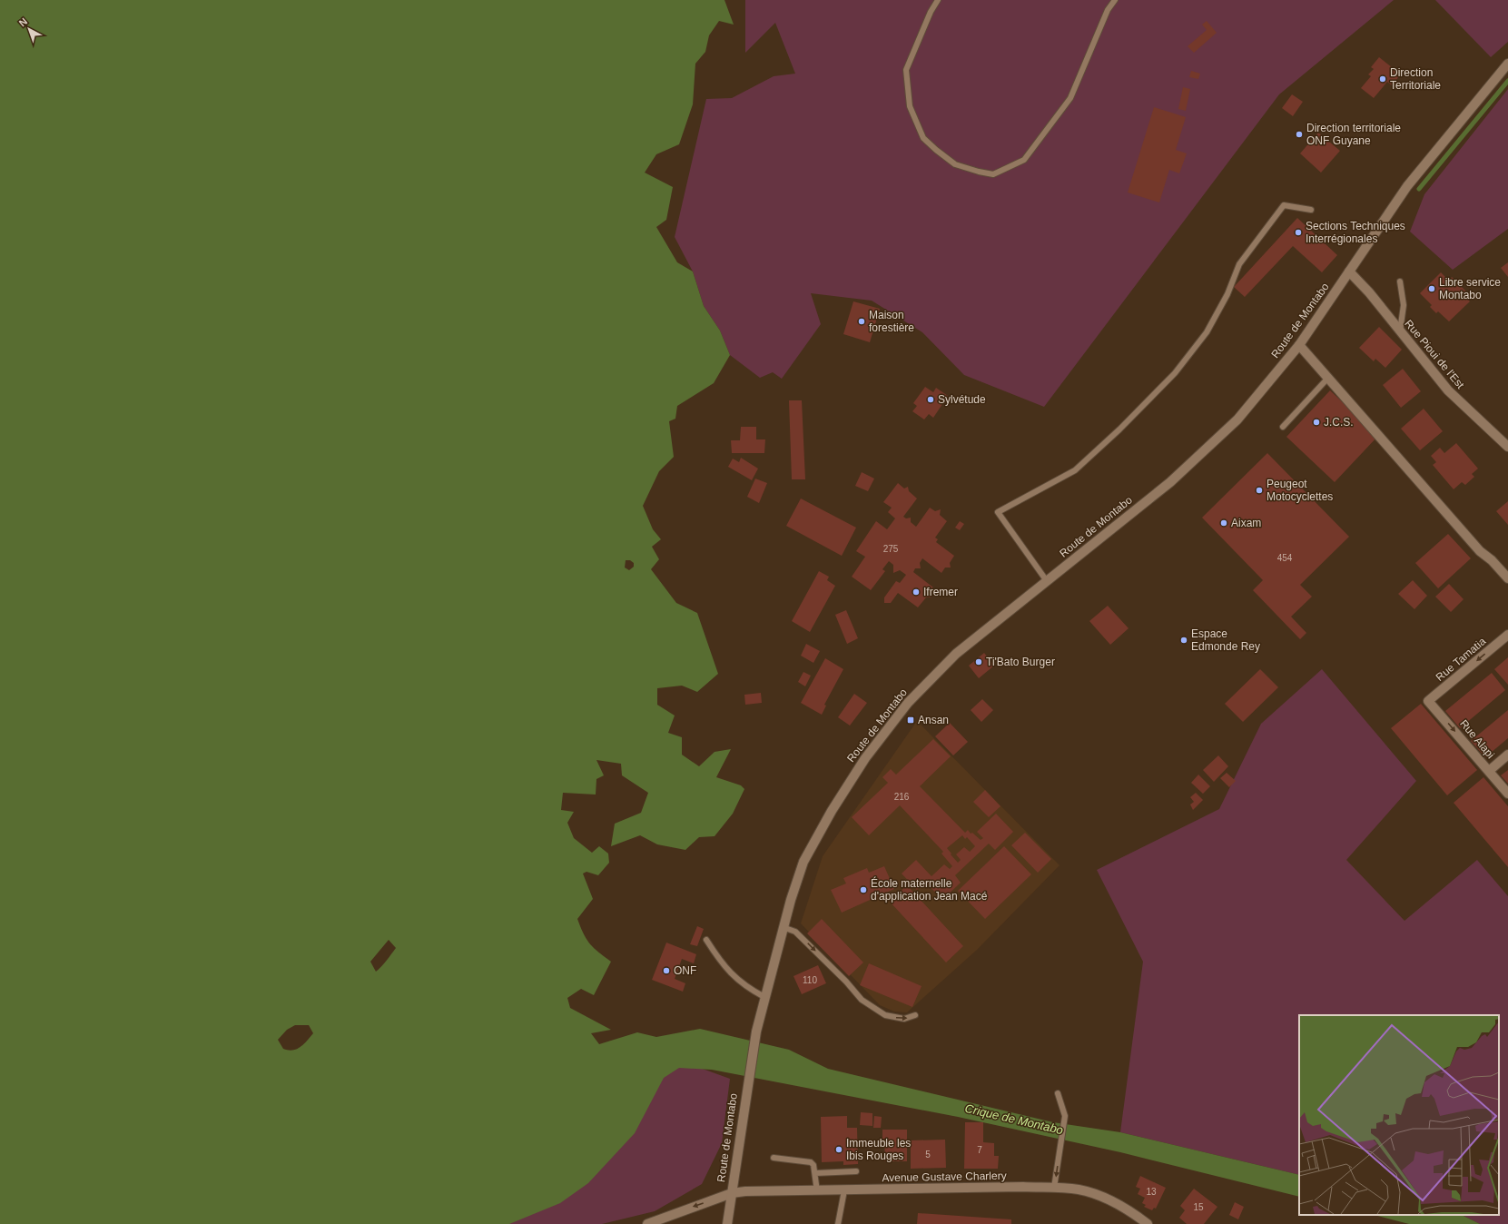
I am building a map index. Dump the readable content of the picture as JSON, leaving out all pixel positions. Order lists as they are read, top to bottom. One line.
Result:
{"streets":{"main road":["Route de Montabo","Rue Pioui de l'Est","Rue Tamatia","Rue Alapi","Avenue Gustave Charlery"]},"crossings":[["Route de Montabo","Rue Pioui de l'Est"],["Route de Montabo","Avenue Gustave Charlery"],["Rue Tamatia","Rue Alapi"]],"one_way":["Rue Tamatia","Rue Alapi"],"water":["Crique de Montabo"],"places":{"other":["Direction Territoriale","Direction territoriale ONF Guyane","Sections Techniques Interrégionales","Libre service Montabo","Maison forestière","Sylvétude","J.C.S.","Peugeot Motocyclettes","Aixam","Ifremer","Espace Edmonde Rey","Ti'Bato Burger","École maternelle d'application Jean Macé","ONF","Immeuble les Ibis Rouges"],"transit":["Ansan"]},"house_numbers":["275","454","216","110","7","5","13","15"],"north":"top left"}
